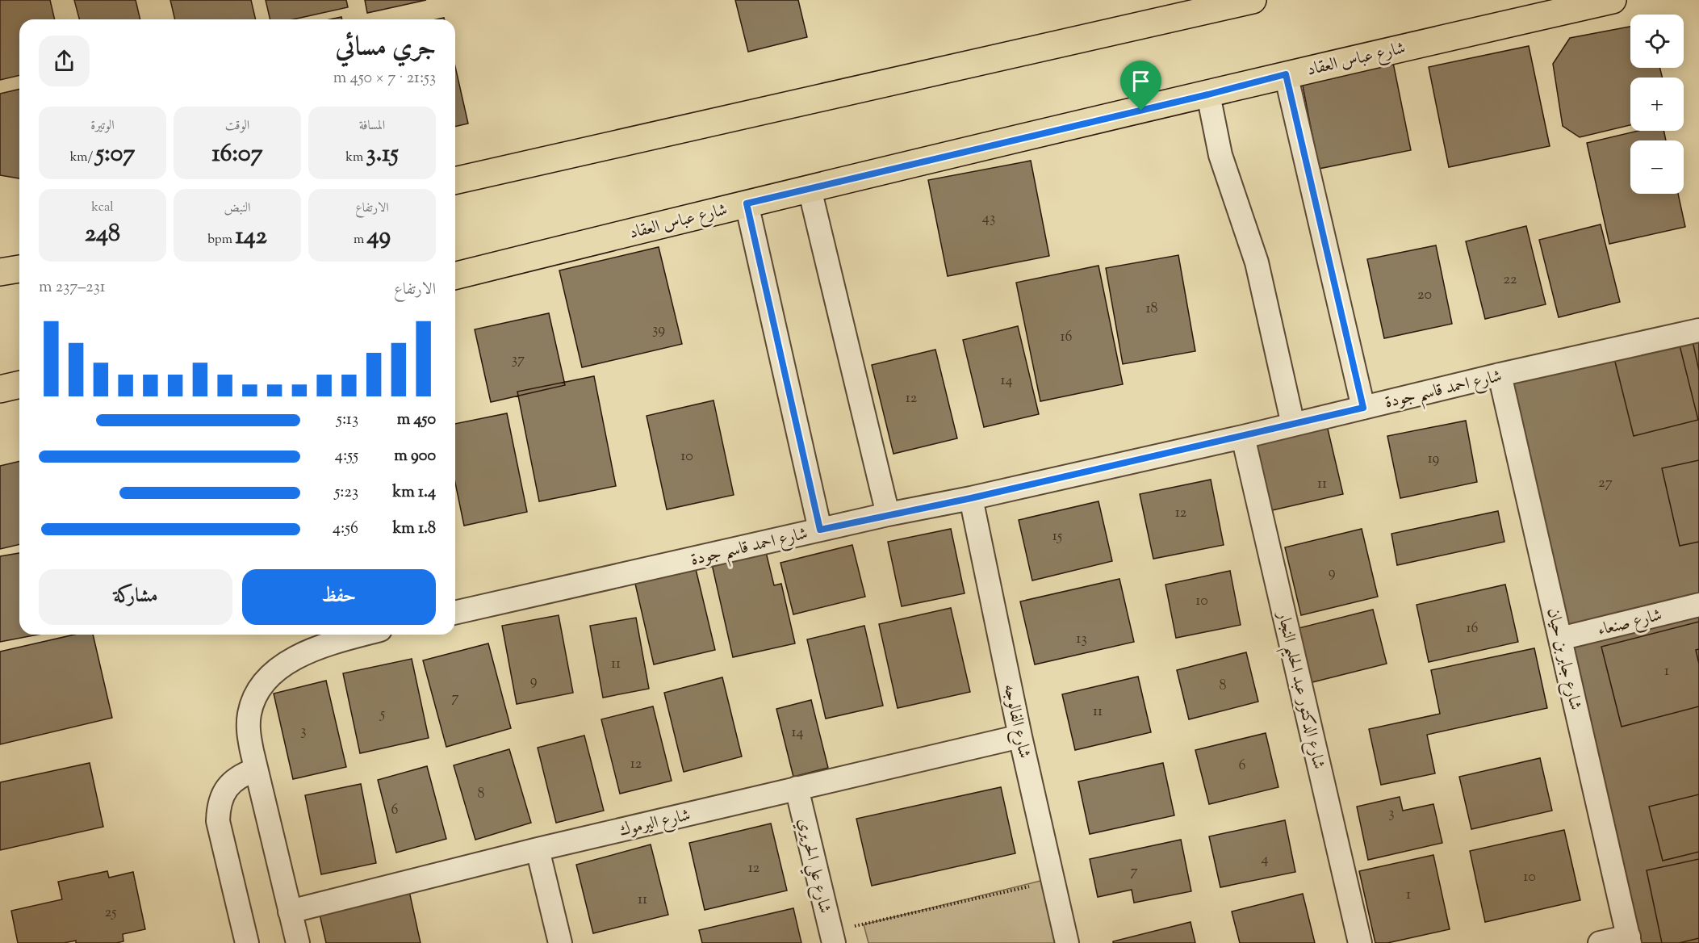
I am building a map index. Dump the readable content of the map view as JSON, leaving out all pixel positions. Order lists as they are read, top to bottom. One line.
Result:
{"streets":{"main road":["شارع عباس العقاد"],"street":["شارع احمد قاسم جودة","شارع صنعاء","شارع جابر بن حيان","شارع الدكتور عبد الحليم النجار","شارع الفالوجه","شارع اليرموك","شارع علي الحريري"]},"crossings":[["شارع احمد قاسم جودة","شارع جابر بن حيان"],["شارع احمد قاسم جودة","شارع الدكتور عبد الحليم النجار"],["شارع احمد قاسم جودة","شارع الفالوجه"],["شارع صنعاء","شارع جابر بن حيان"],["شارع الفالوجه","شارع اليرموك"],["شارع اليرموك","شارع علي الحريري"]],"house_numbers":["43","22","20","18","39","16","37","14","12","10","19","27","11","12","15","9","10","16","13","11","1","9","8","7","11","5","3","14","12","6","8","6","3","4","12","7","10","1","11","25"],"page":{"map_buttons":["+","−"],"heading":["جري مسائي","21:53 · 7 × 450 m"],"stats":[["المسافة","3.15 km"],["الوقت","16:07"],["الوتيرة","5:07 /km"],["الارتفاع","49 m"],["النبض","142 bpm"],["kcal","248"]],"chart":["الارتفاع","231–237 m"],"list":[{"name":"450 m","note":"5:13"},{"name":"900 m","note":"4:55"},{"name":"1.4 km","note":"5:23"},{"name":"1.8 km","note":"4:56"}],"buttons":["حفظ","مشاركة"]}}
